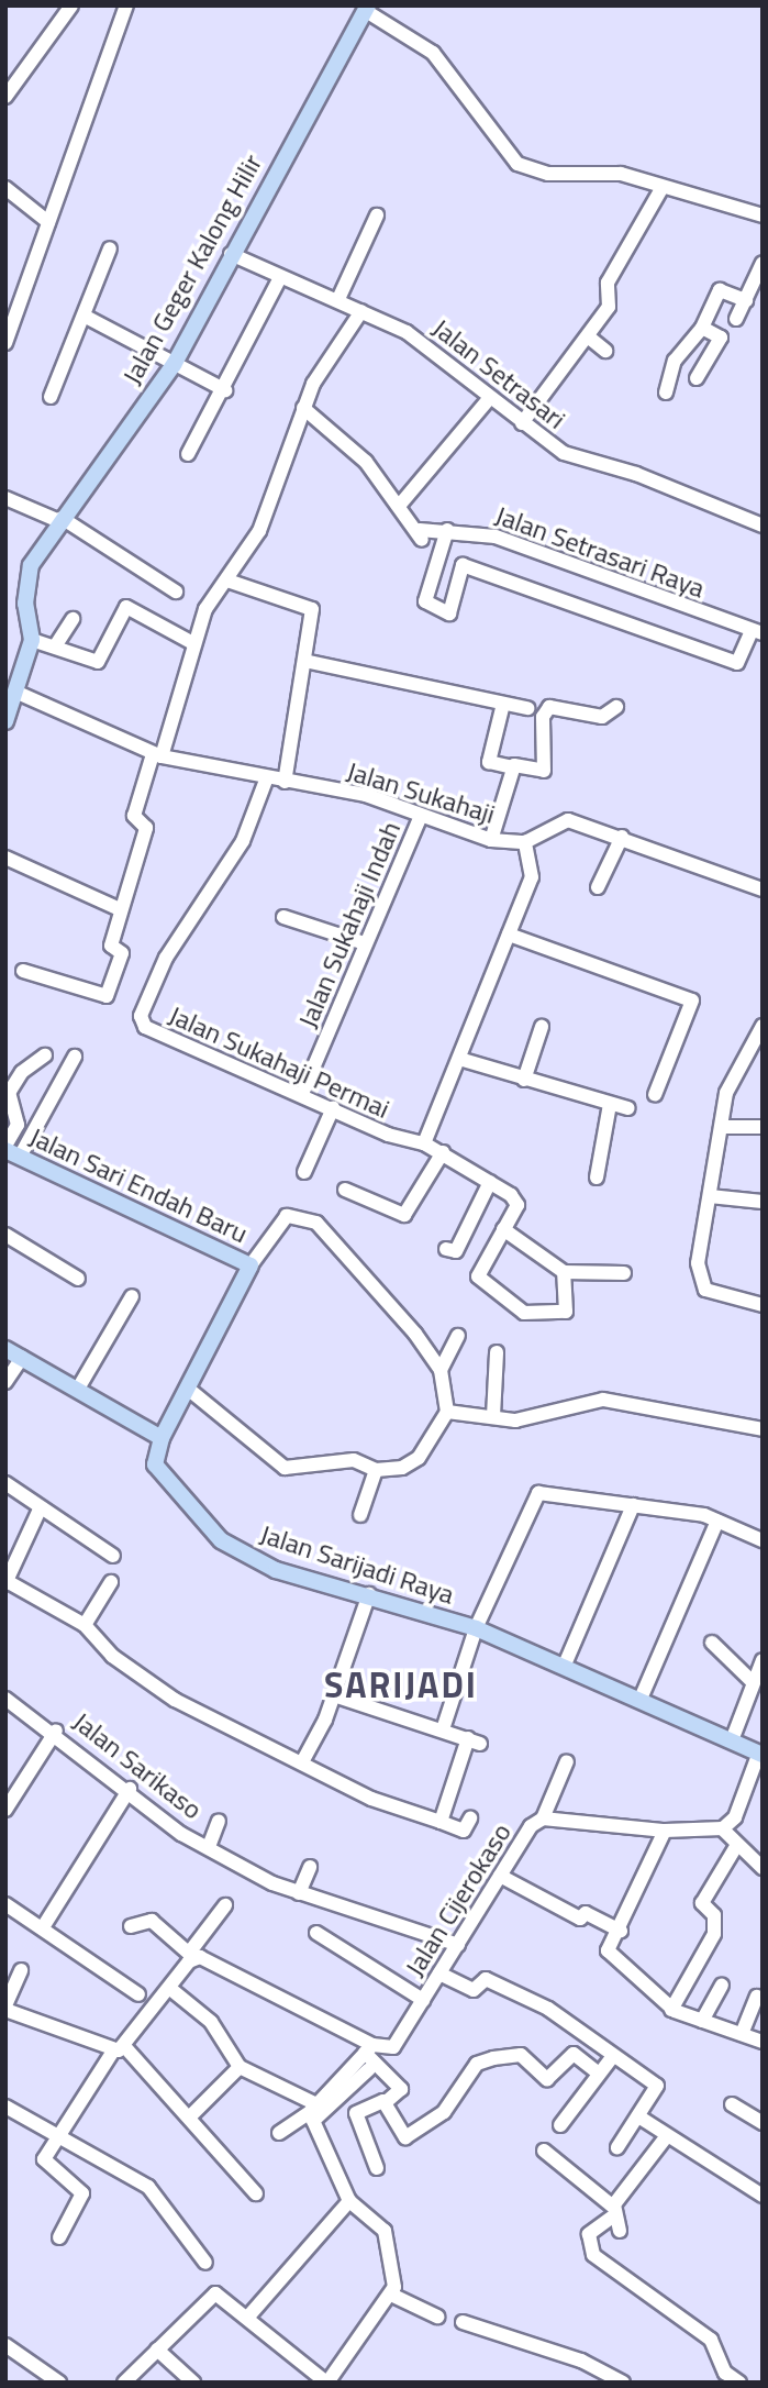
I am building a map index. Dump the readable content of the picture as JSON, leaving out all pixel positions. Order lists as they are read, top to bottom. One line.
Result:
{"streets":{"main road":["Jalan Geger Kalong Hilir","Jalan Sari Endah Baru","Jalan Sarijadi Raya"],"street":["Jalan Setrasari","Jalan Setrasari Raya","Jalan Sukahaji","Jalan Sukahaji Indah","Jalan Sukahaji Permai","Jalan Sarikaso","Jalan Cijerokaso"]},"crossings":[["Jalan Geger Kalong Hilir","Jalan Setrasari"],["Jalan Geger Kalong Hilir","Jalan Sukahaji"],["Jalan Sukahaji","Jalan Sukahaji Indah"],["Jalan Sukahaji","Jalan Sukahaji Permai"],["Jalan Sukahaji Indah","Jalan Sukahaji Permai"],["Jalan Sari Endah Baru","Jalan Sarijadi Raya"],["Jalan Sarikaso","Jalan Cijerokaso"]],"districts":["SARIJADI"]}
